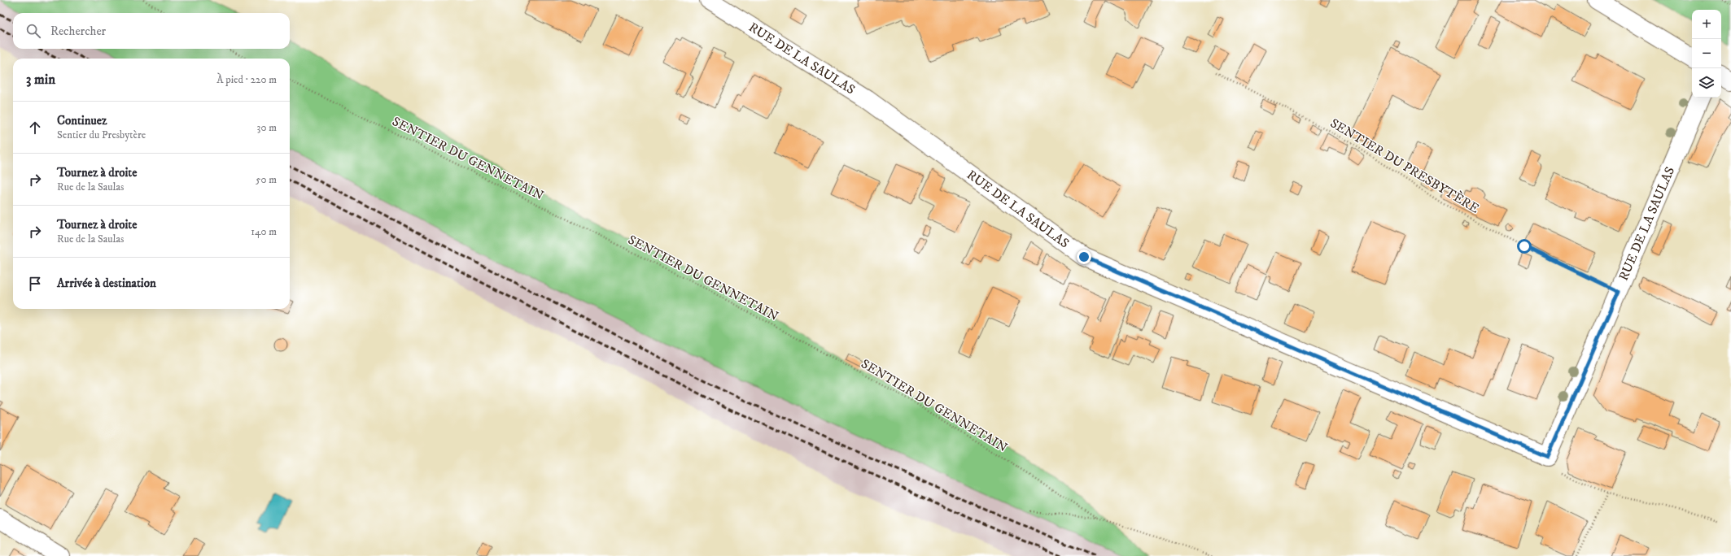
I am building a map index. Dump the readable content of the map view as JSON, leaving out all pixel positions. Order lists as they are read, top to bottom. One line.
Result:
{"streets":{"street":["RUE DE LA SAULAS"],"path":["SENTIER DU GENNETAIN","SENTIER DU PRESBYTÈRE"]},"crossings":[["RUE DE LA SAULAS","SENTIER DU PRESBYTÈRE"]],"page":{"map_buttons":["+","−"],"search":"Rechercher","heading":["3 min","À pied · 220 m"],"list":[["Continuez","Sentier du Presbytère","30 m"],["Tournez à droite","Rue de la Saulas","50 m"],["Tournez à droite","Rue de la Saulas","140 m"],"Arrivée à destination"]}}
